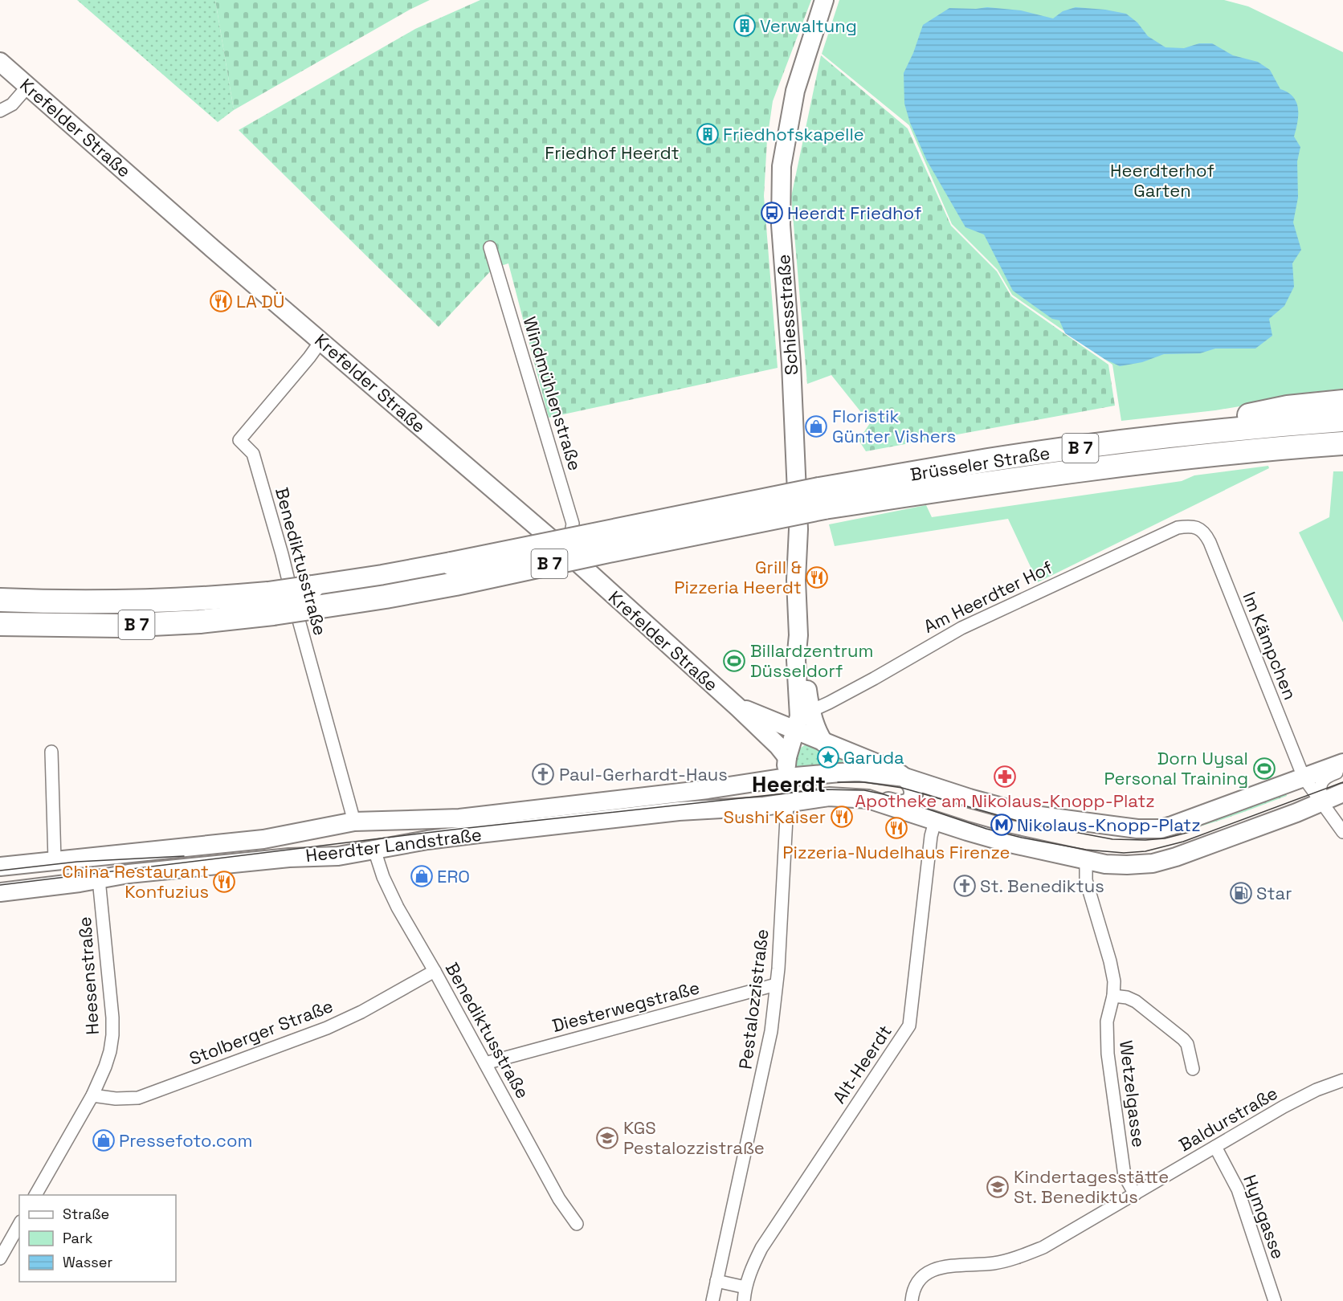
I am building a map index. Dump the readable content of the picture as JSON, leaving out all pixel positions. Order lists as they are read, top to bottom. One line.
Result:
{"streets":{"highway":["B 7","Brüsseler Straße"],"main road":["Krefelder Straße","Schiessstraße","Heerdter Landstraße"],"street":["Windmühlenstraße","Benediktusstraße","Am Heerdter Hof","Im Kämpchen","Heesenstraße","Pestalozzistraße","Diesterwegstraße","Stolberger Straße","Alt-Heerdt","Wetzelgasse","Baldurstraße","Hymgasse"]},"crossings":[["Krefelder Straße","Schiessstraße"],["Krefelder Straße","Windmühlenstraße"],["Krefelder Straße","Benediktusstraße"],["Krefelder Straße","Am Heerdter Hof"],["Schiessstraße","Am Heerdter Hof"],["B 7","Brüsseler Straße"],["Benediktusstraße","Heerdter Landstraße"],["Benediktusstraße","Diesterwegstraße"],["Benediktusstraße","Stolberger Straße"],["Am Heerdter Hof","Im Kämpchen"],["Heerdter Landstraße","Heesenstraße"],["Heerdter Landstraße","Pestalozzistraße"],["Heesenstraße","Stolberger Straße"],["Pestalozzistraße","Diesterwegstraße"],["Wetzelgasse","Baldurstraße"],["Baldurstraße","Hymgasse"]],"districts":["Heerdt"],"parks":["Friedhof Heerdt","Heerdterhof Garten"],"places":{"building":["Verwaltung","Friedhofskapelle"],"bus stop":["Heerdt Friedhof"],"restaurant":["LA DÜ","Grill & Pizzeria Heerdt","Sushi Kaiser","Pizzeria-Nudelhaus Firenze","China Restaurant Konfuzius"],"shop":["Floristik Günter Vishers","ERO","Pressefoto.com"],"sports":["Billardzentrum Düsseldorf","Dorn Uysal Personal Training"],"place":["Garuda"],"church":["Paul-Gerhardt-Haus","St. Benediktus"],"pharmacy":["Apotheke am Nikolaus-Knopp-Platz"],"metro station":["Nikolaus-Knopp-Platz"],"fuel station":["Star"],"school or university":["KGS Pestalozzistraße","Kindertagesstätte St. Benediktus"]},"legend":["Straße","Park","Wasser"]}
